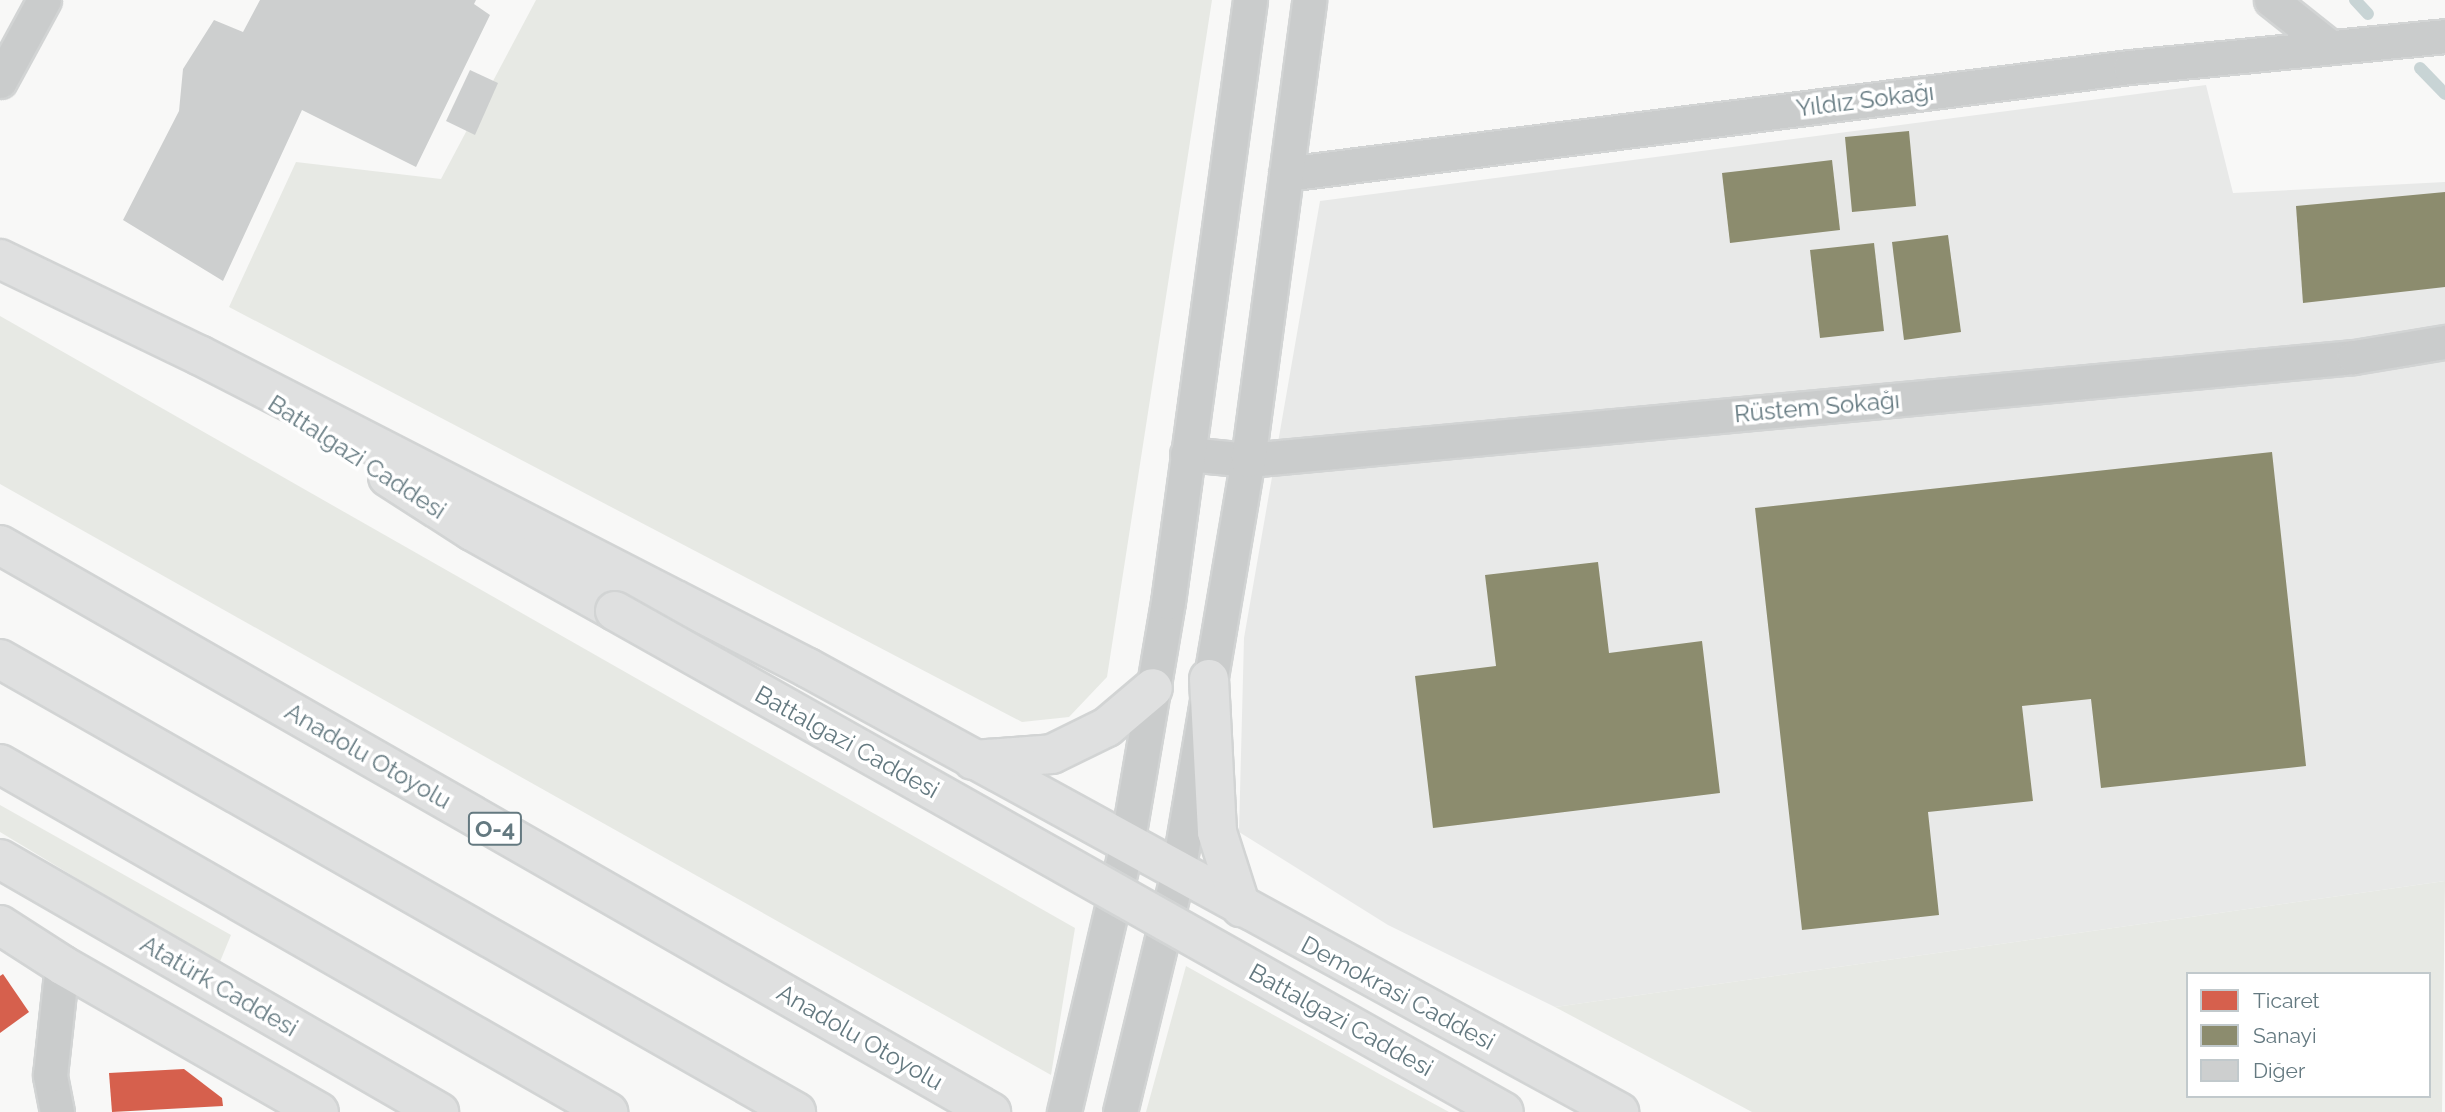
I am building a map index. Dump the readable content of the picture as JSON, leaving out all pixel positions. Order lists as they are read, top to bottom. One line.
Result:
{"streets":{"main road":["Battalgazi Caddesi","Anadolu Otoyolu","O-4","Atatürk Caddesi","Demokrasi Caddesi"],"street":["Yıldız Sokağı","Rüstem Sokağı"]},"crossings":[["Battalgazi Caddesi","Demokrasi Caddesi"]],"legend":["Ticaret","Sanayi","Diğer"]}
